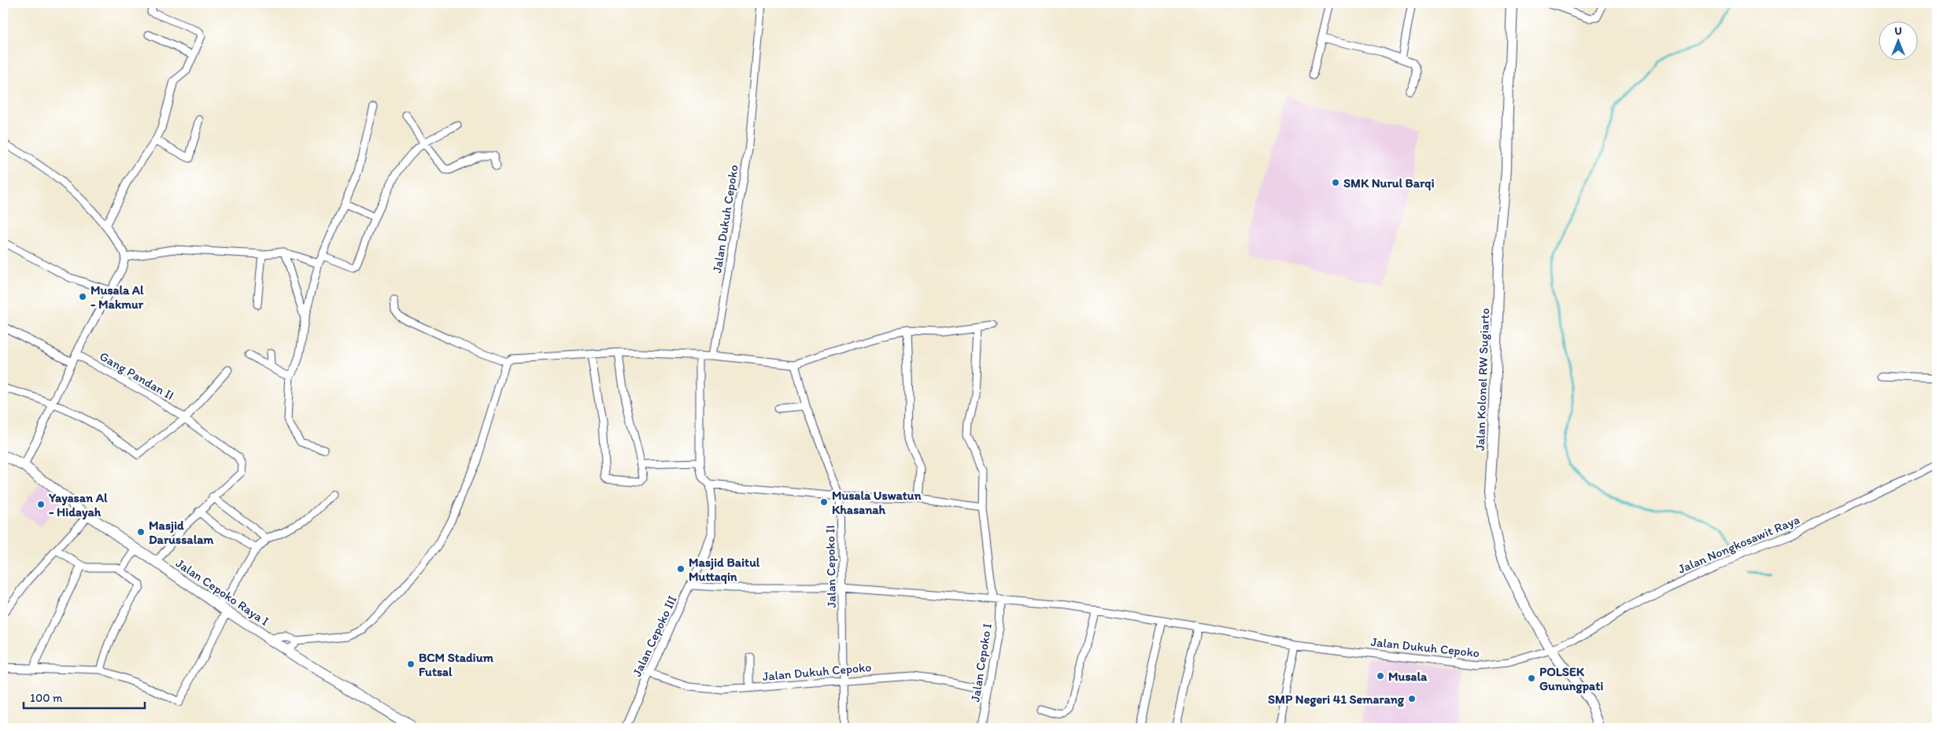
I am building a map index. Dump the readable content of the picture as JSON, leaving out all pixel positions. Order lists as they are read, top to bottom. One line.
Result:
{"streets":{"main road":["Jalan Kolonel RW Sugiarto","Jalan Cepoko Raya I"],"street":["Jalan Dukuh Cepoko","Gang Pandan II","Jalan Nongkosawit Raya","Jalan Cepoko II","Jalan Cepoko III","Jalan Cepoko I"]},"crossings":[["Jalan Dukuh Cepoko","Jalan Kolonel RW Sugiarto"],["Jalan Dukuh Cepoko","Jalan Nongkosawit Raya"],["Jalan Dukuh Cepoko","Jalan Cepoko II"],["Jalan Dukuh Cepoko","Jalan Cepoko III"],["Jalan Dukuh Cepoko","Jalan Cepoko I"],["Jalan Kolonel RW Sugiarto","Jalan Nongkosawit Raya"]],"places":["SMK Nurul Barqi","Musala Al - Makmur","Musala Uswatun Khasanah","Yayasan Al - Hidayah","Masjid Darussalam","Masjid Baitul Muttaqin","BCM Stadium Futsal","Musala","POLSEK Gunungpati","SMP Negeri 41 Semarang"],"scale_bar":"100 m","north":"top"}
